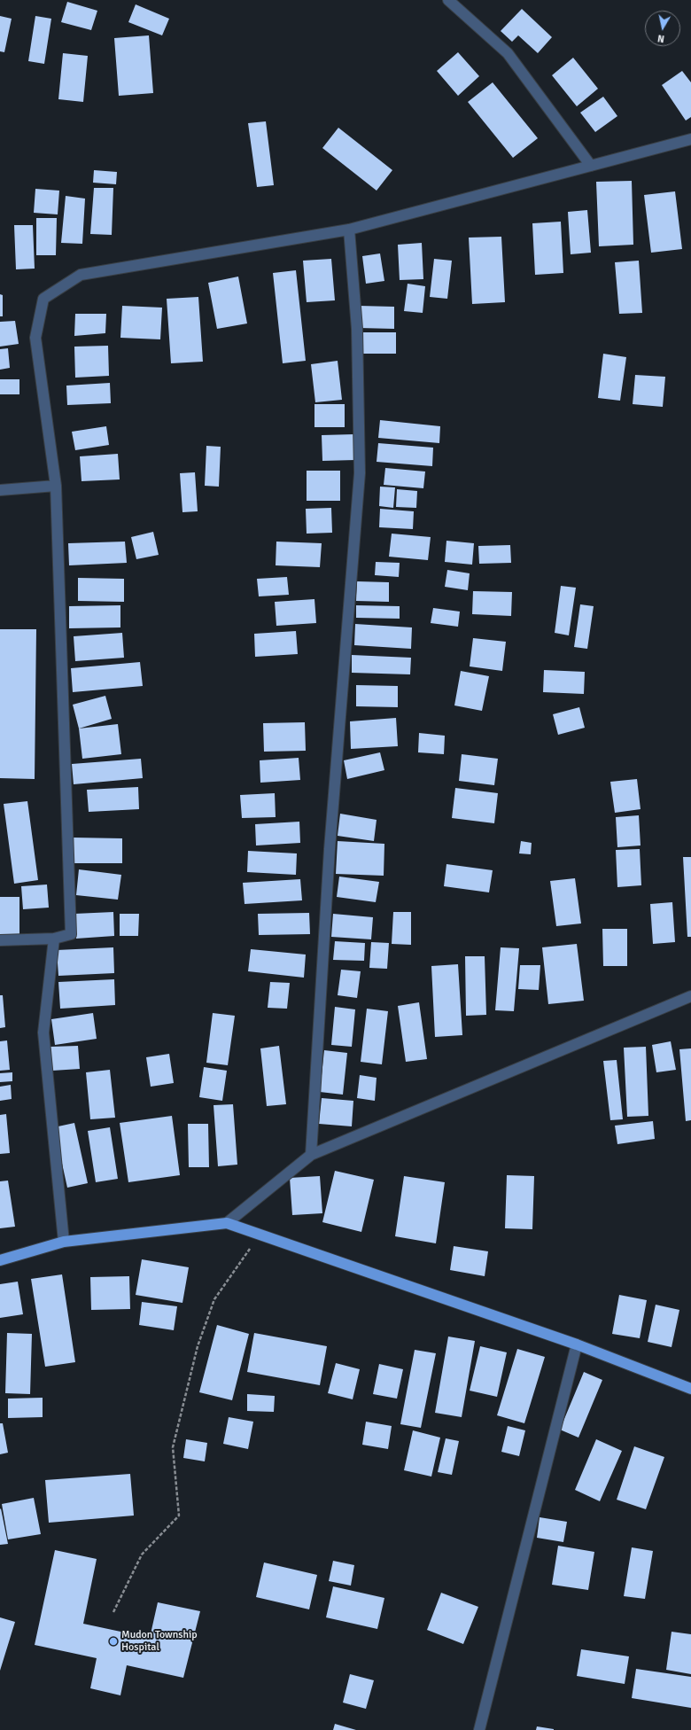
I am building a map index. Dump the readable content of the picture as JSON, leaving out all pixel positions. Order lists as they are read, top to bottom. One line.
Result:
{"places":["Mudon Township Hospital"],"north":"bottom"}
